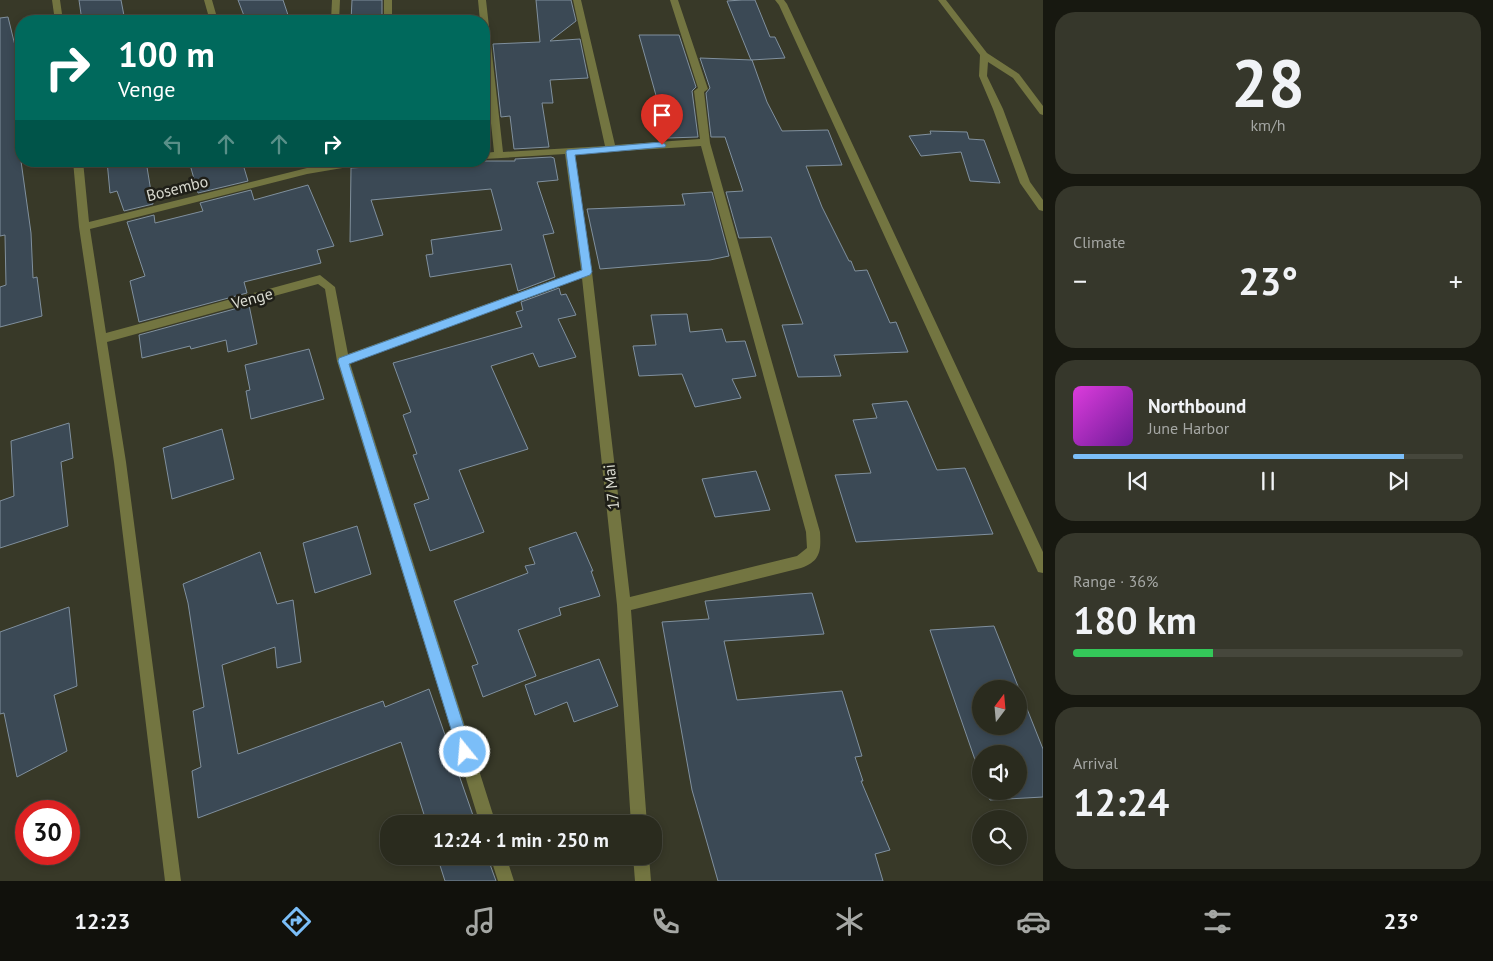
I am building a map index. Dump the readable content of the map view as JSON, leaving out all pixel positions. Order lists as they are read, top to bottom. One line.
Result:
{"streets":{"street":["Bosembo","Venge","17 Mai"]},"north":"top","page":{"tile":[["28","km/h"],"Climate",["Range · 36%","180 km"],["Arrival","12:24"]],"turn":["100 m","Venge"],"heat":["−","23°","+"],"song":["Northbound","June Harbor"],"limit":"30","trip":"12:24 · 1 min · 250 m","tabs":["12:23","23°"]}}
